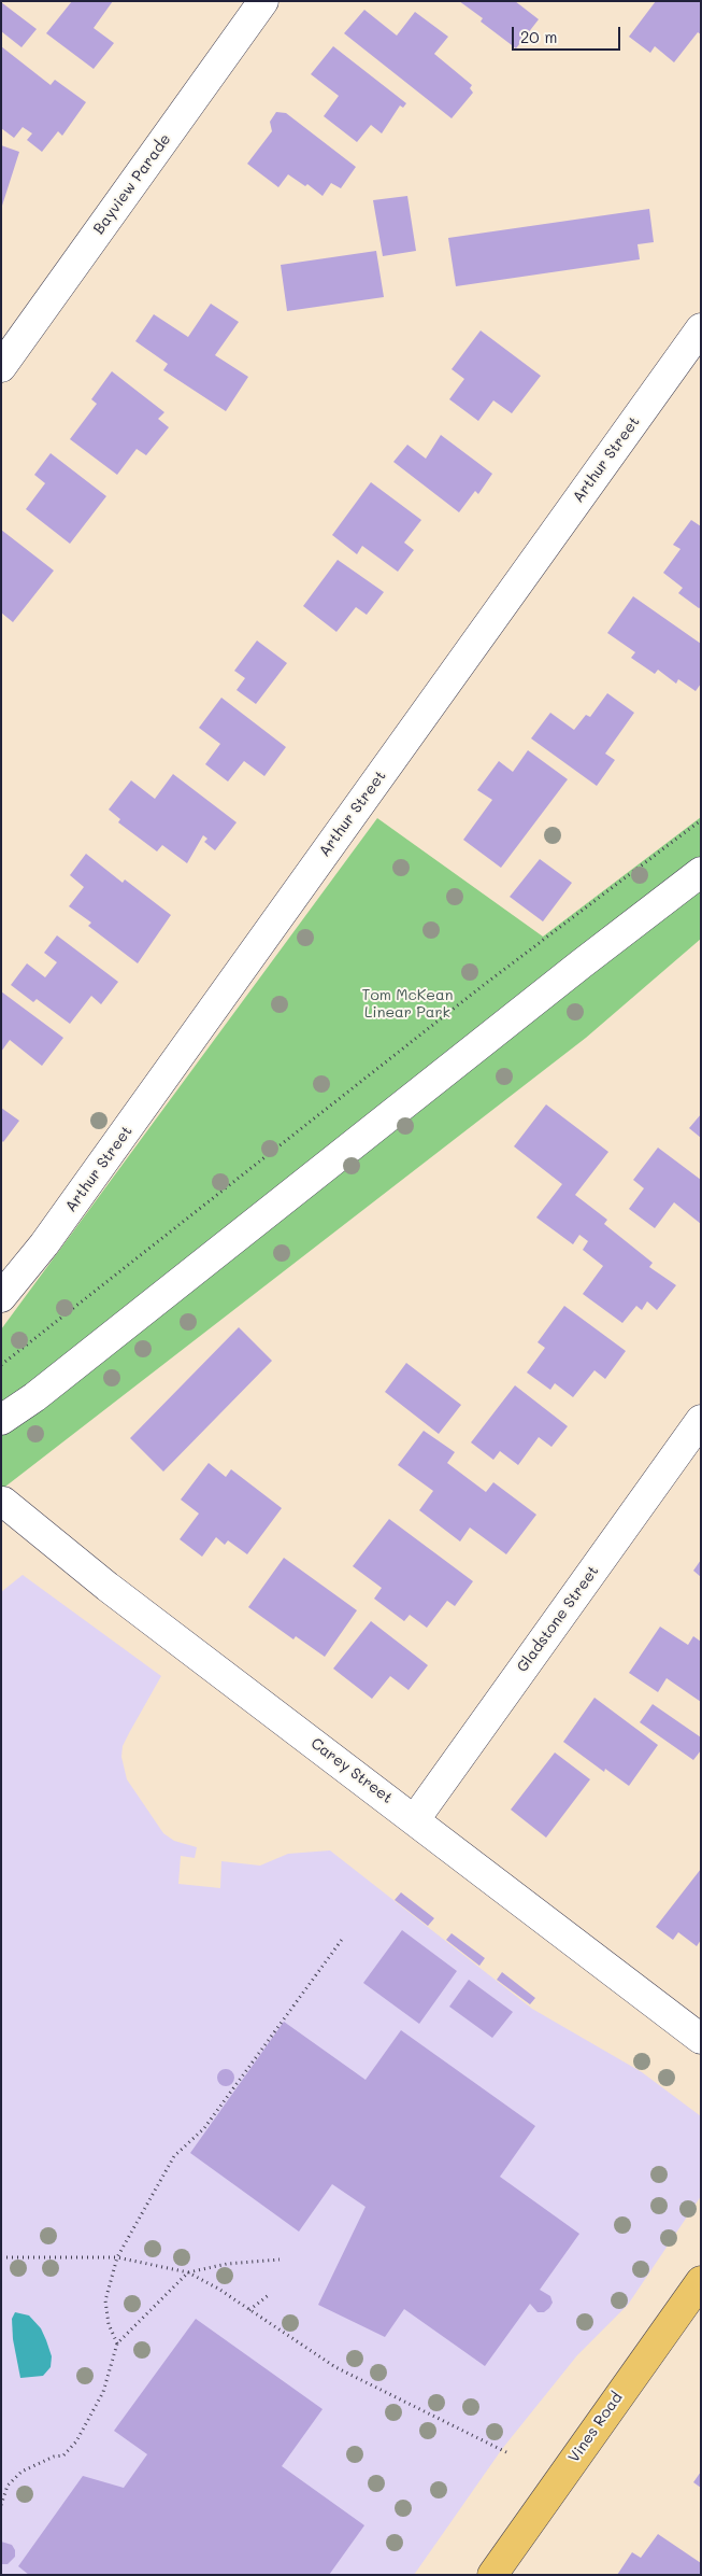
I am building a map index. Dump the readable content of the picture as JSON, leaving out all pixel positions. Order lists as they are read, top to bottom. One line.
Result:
{"streets":{"main road":["Vines Road"],"street":["Bayview Parade","Arthur Street","Gladstone Street","Carey Street"]},"crossings":[["Gladstone Street","Carey Street"]],"parks":["Tom McKean Linear Park"],"scale_bar":"20 m"}
